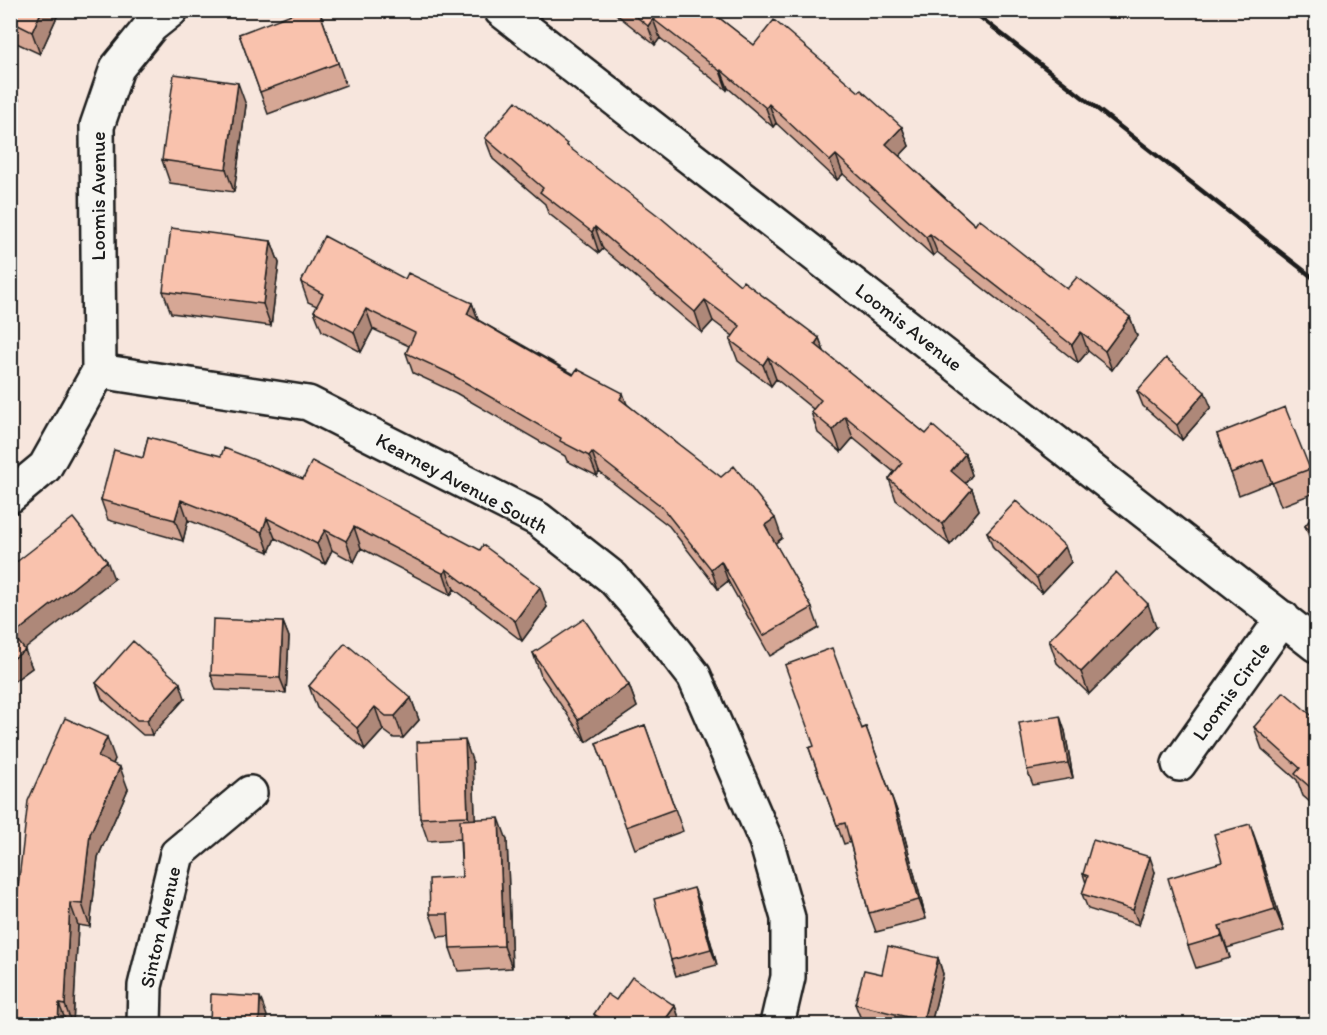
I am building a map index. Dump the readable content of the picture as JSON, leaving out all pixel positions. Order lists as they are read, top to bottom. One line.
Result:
{"streets":{"street":["Loomis Avenue","Kearney Avenue South","Loomis Circle","Sinton Avenue"]},"crossings":[["Loomis Avenue","Kearney Avenue South"],["Loomis Avenue","Loomis Circle"]]}
